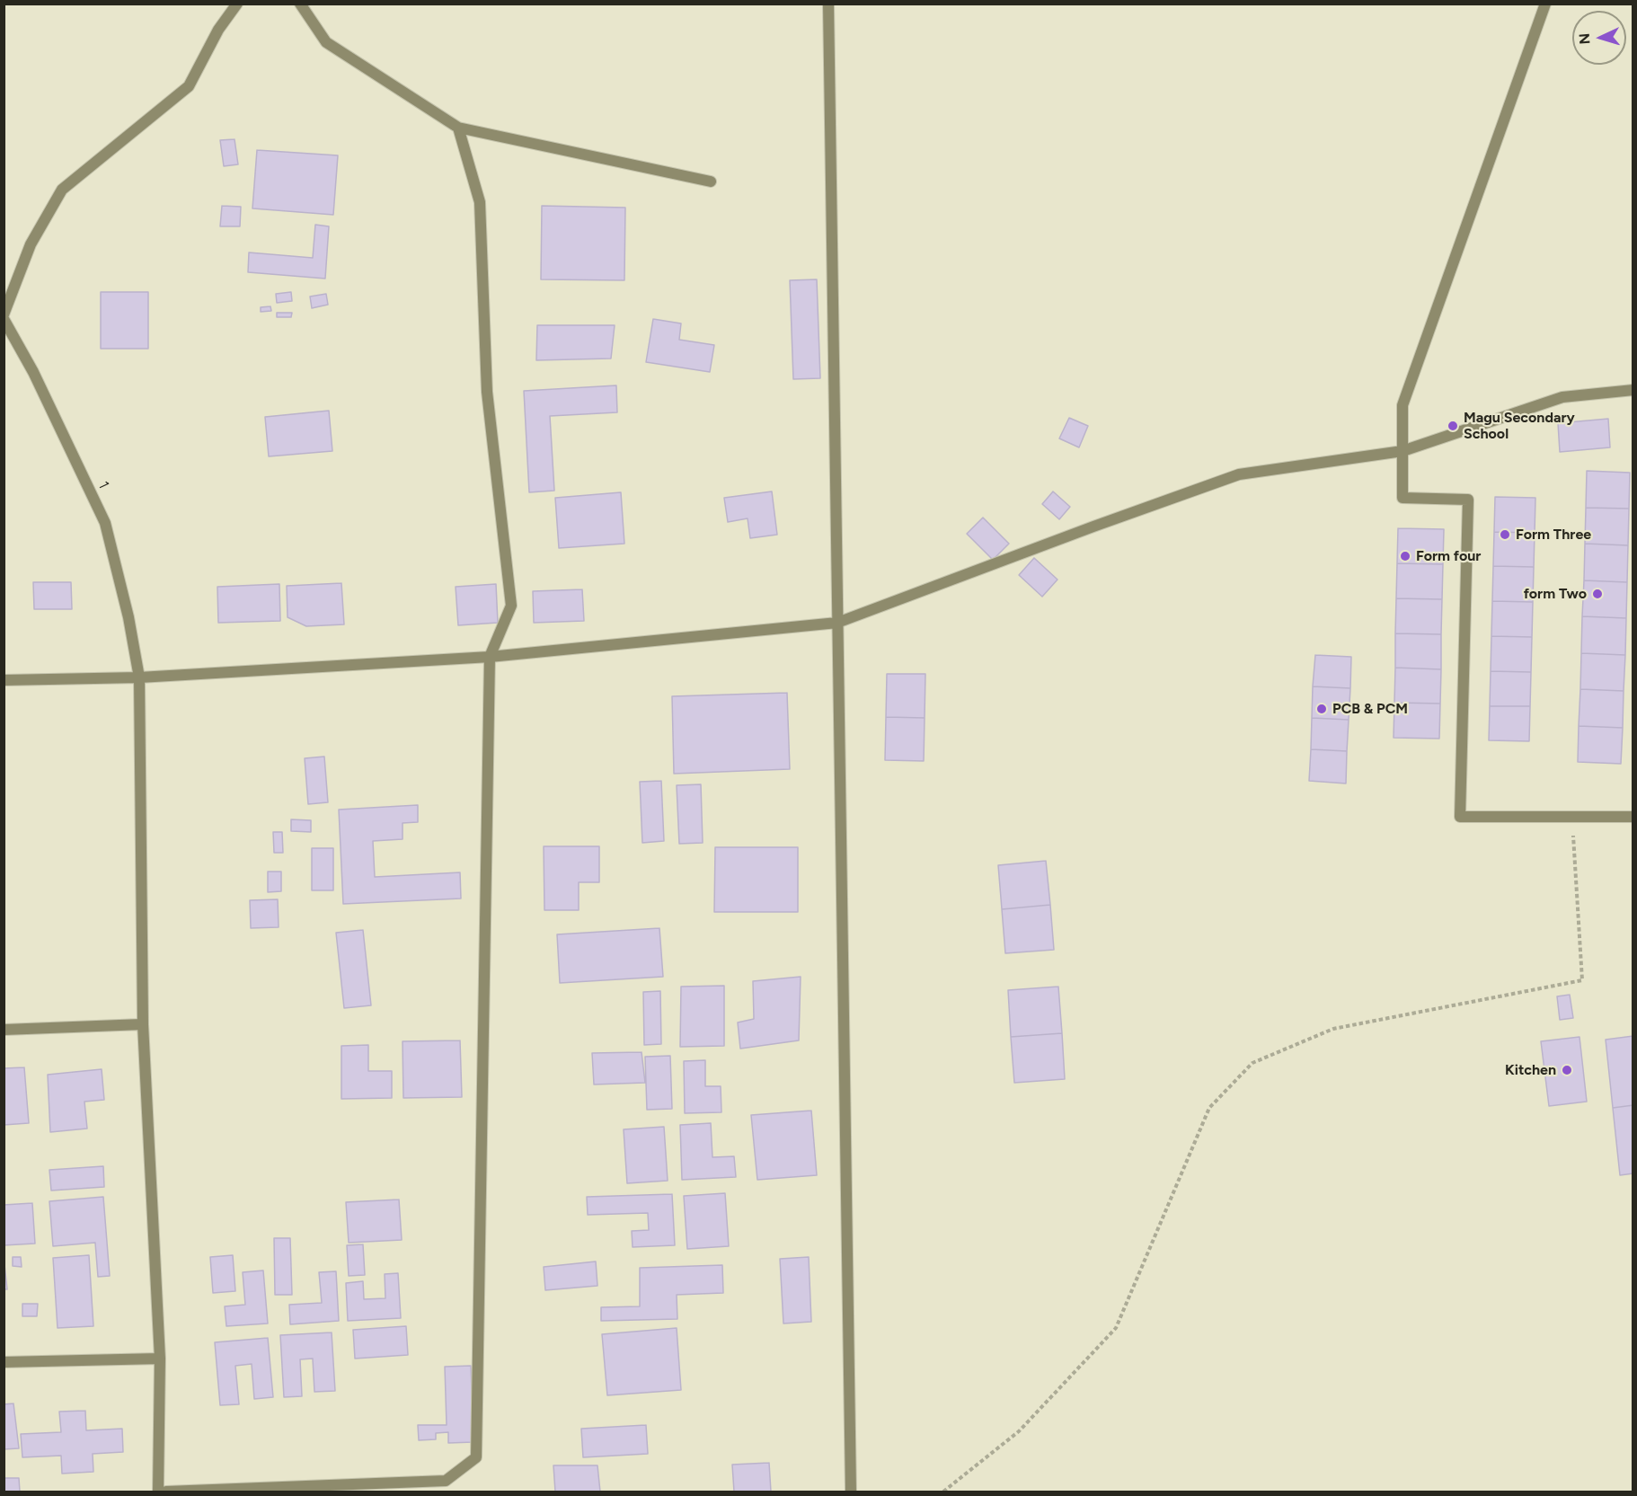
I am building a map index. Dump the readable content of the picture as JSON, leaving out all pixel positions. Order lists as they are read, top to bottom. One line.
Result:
{"streets":{"street":["1"]},"places":["Magu Secondary School","Form Three","Form four","form Two","PCB & PCM","Kitchen"],"north":"left"}
